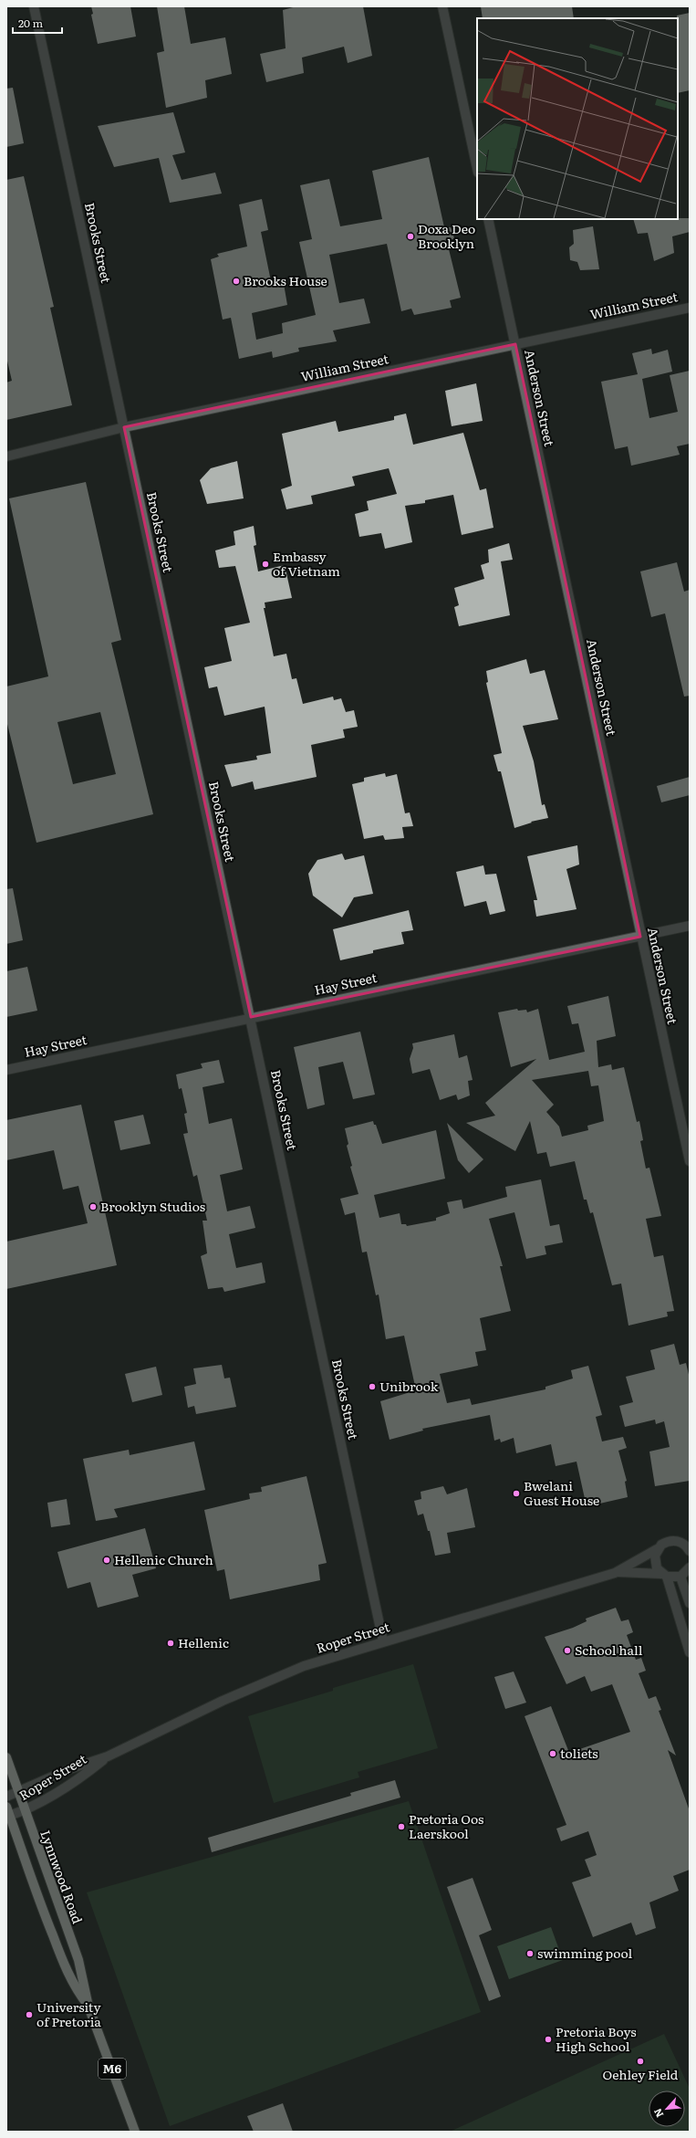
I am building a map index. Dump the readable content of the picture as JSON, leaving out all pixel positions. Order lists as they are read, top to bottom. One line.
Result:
{"streets":{"main road":["Lynnwood Road","M6"],"street":["Brooks Street","William Street","Anderson Street","Hay Street","Roper Street"]},"crossings":[["Brooks Street","William Street"],["Brooks Street","Hay Street"],["Brooks Street","Roper Street"],["William Street","Anderson Street"],["Anderson Street","Hay Street"],["Roper Street","Lynnwood Road"]],"places":["Doxa Deo Brooklyn","Brooks House","Embassy of Vietnam","Brooklyn Studios","Unibrook","Bwelani Guest House","Hellenic Church","Hellenic","School hall","toliets","Pretoria Oos Laerskool","swimming pool","University of Pretoria","Pretoria Boys High School","Oehley Field"],"scale_bar":"20 m","north":"bottom left"}
